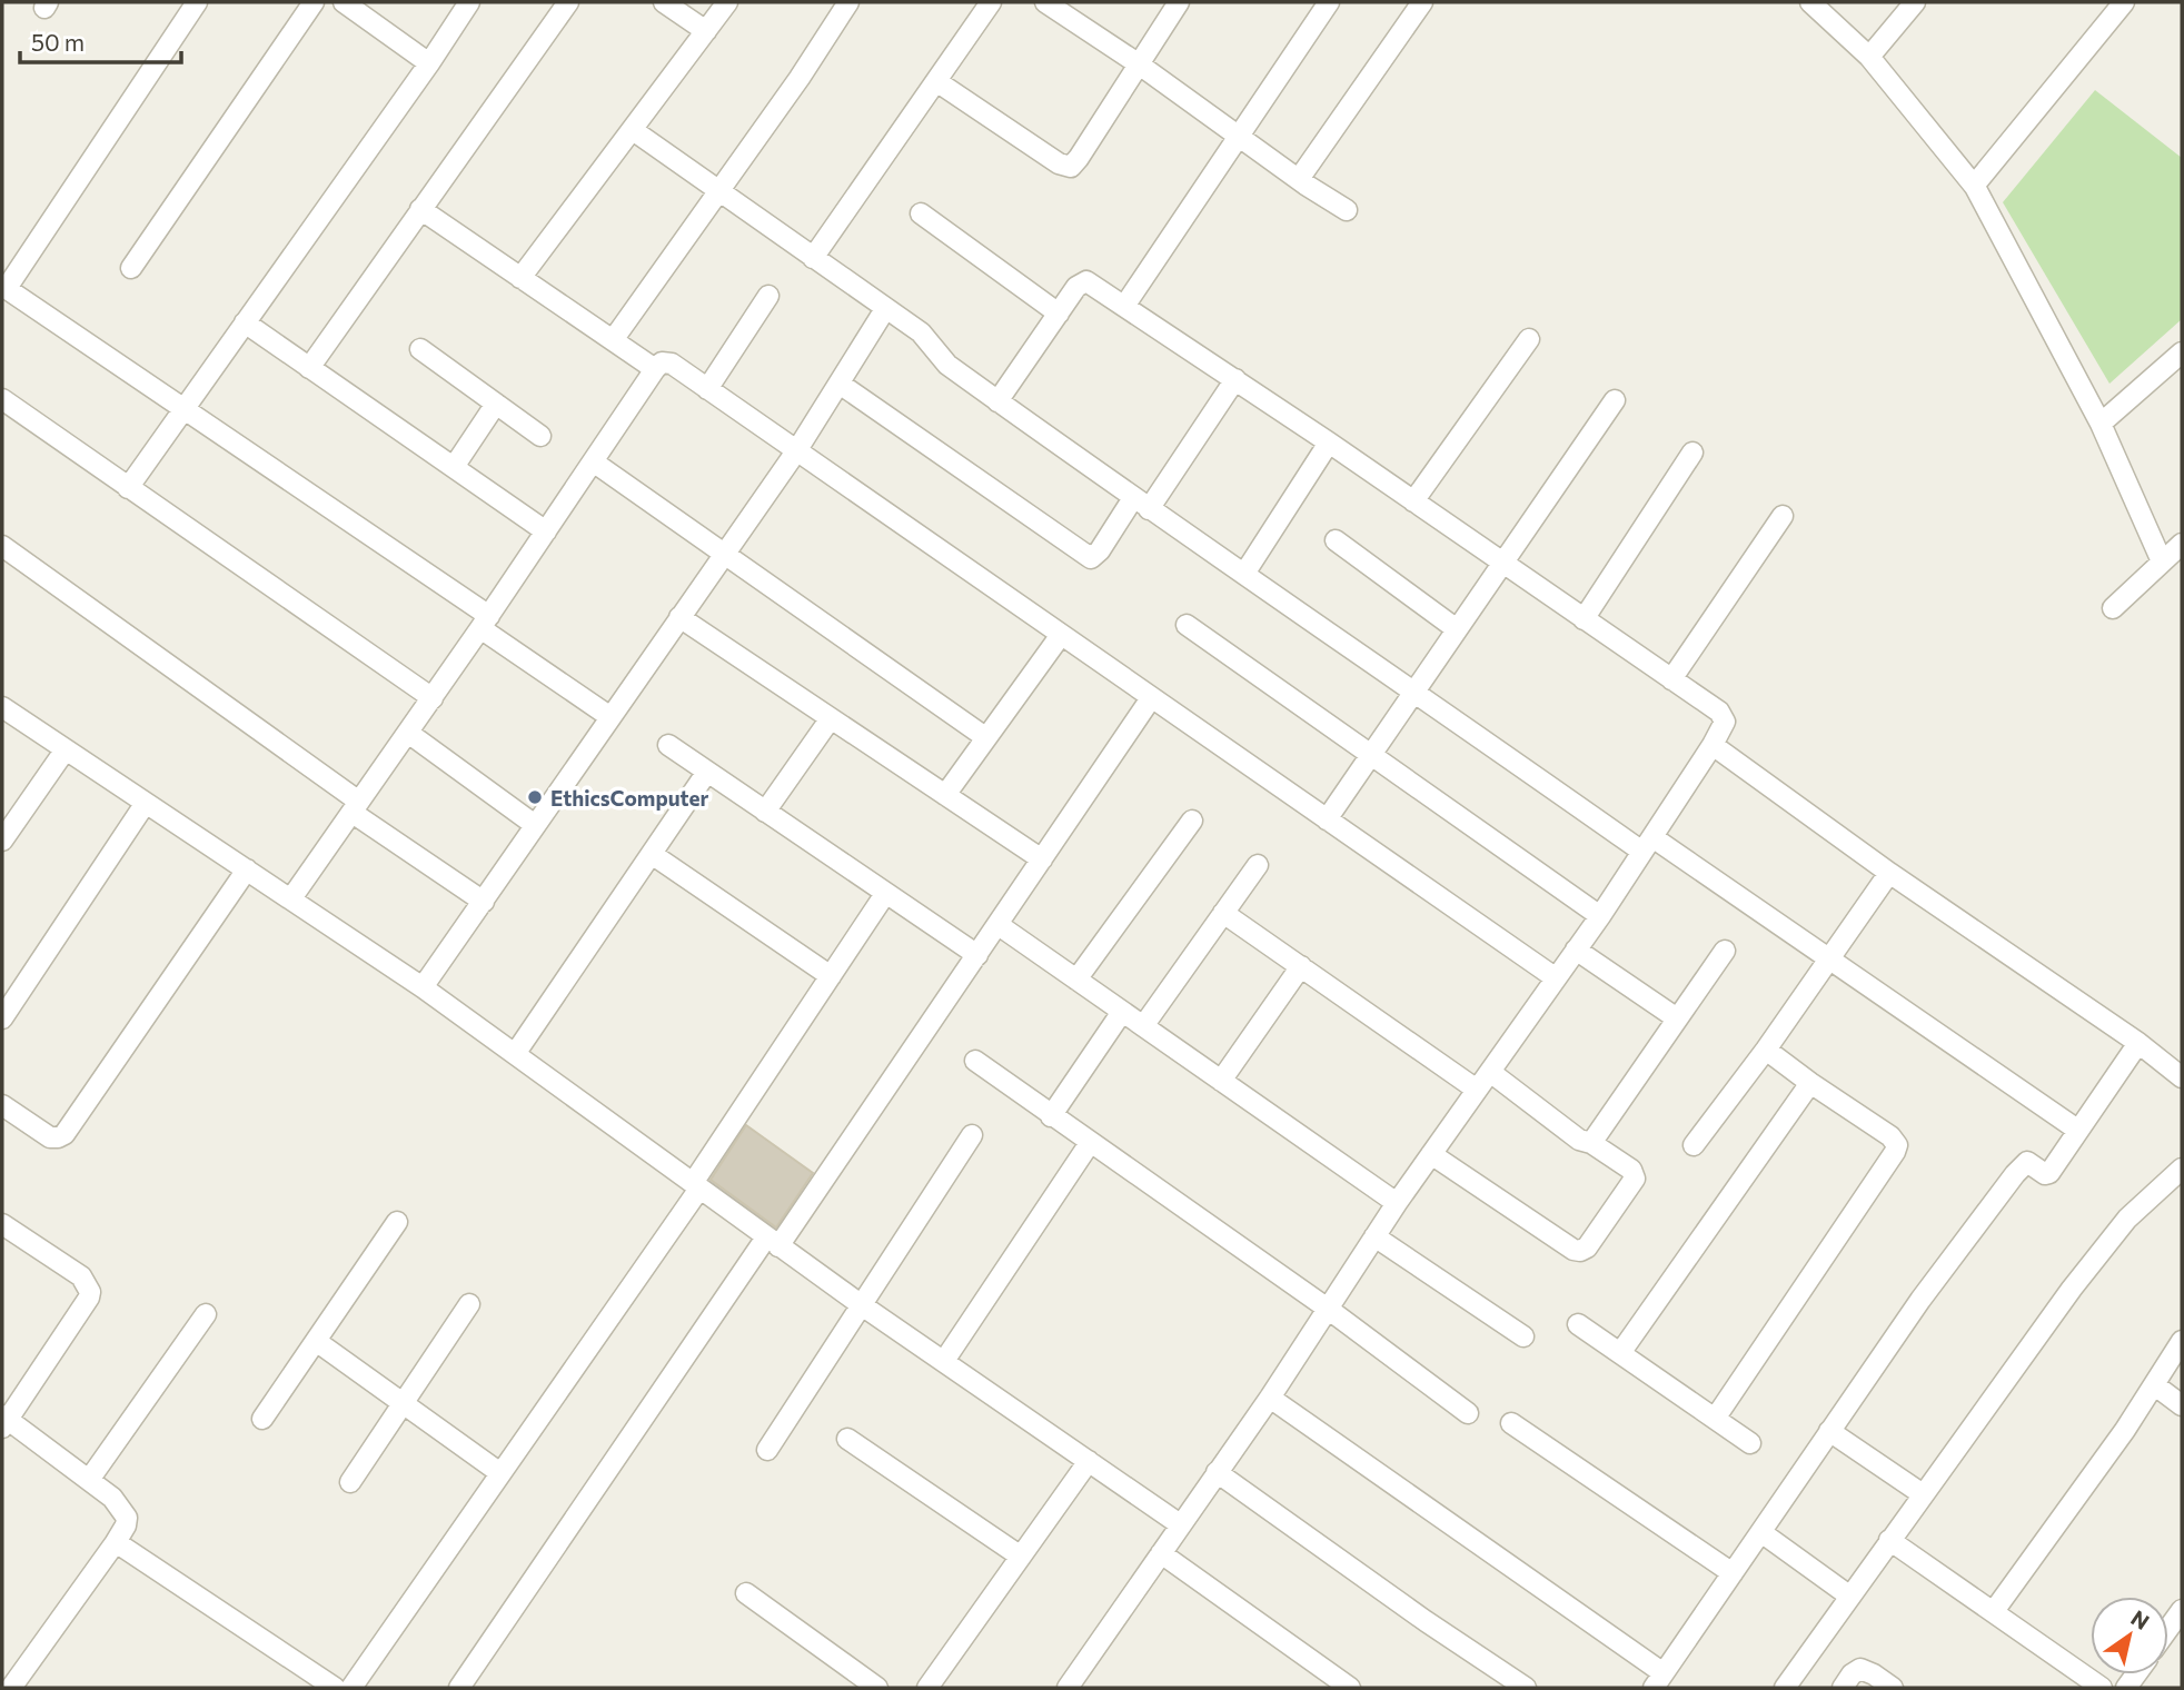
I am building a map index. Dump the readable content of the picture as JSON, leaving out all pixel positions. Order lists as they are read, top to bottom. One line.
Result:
{"places":["EthicsComputer"],"scale_bar":"50 m","north":"top right"}
